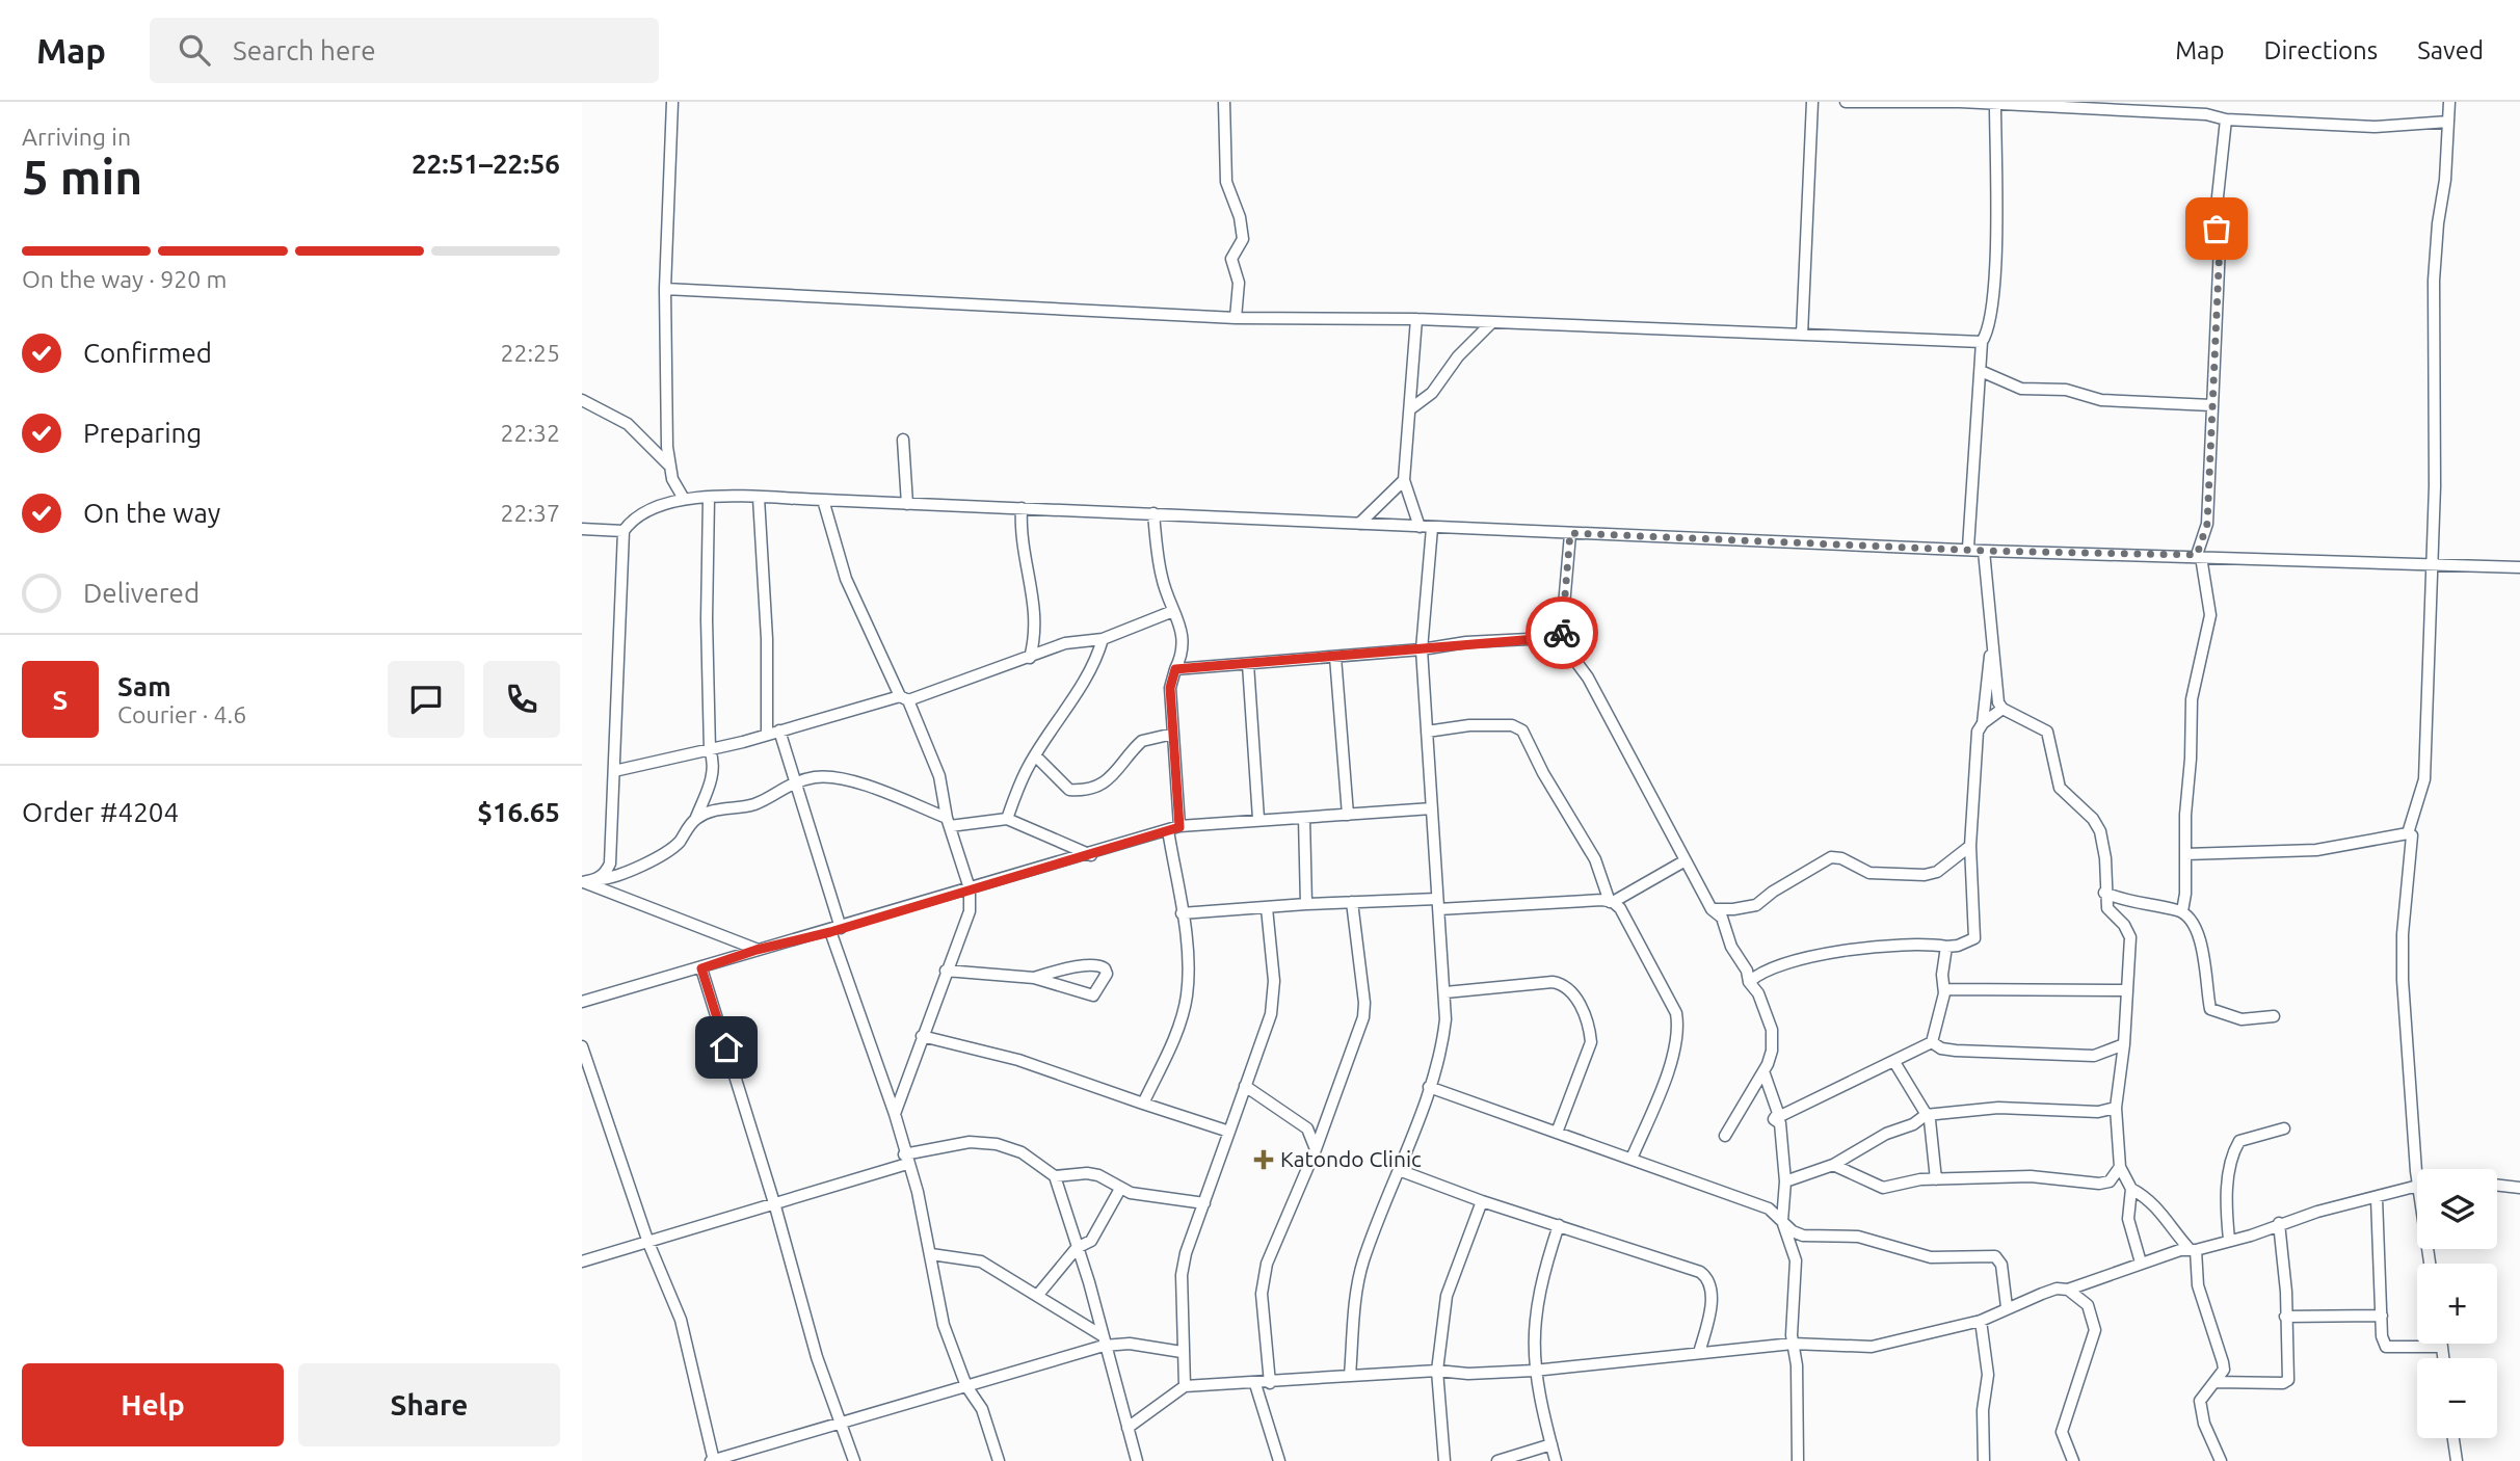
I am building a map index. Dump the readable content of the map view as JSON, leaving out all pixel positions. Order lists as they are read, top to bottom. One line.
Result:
{"places":{"health":["Katondo Clinic"]},"page":{"header":"Map","search":"Search here","nav":["Map","Directions","Saved"],"heading":["5 min","Arriving in","22:51–22:56"],"panel":["Sam","Courier · 4.6","Order #4204","$16.65"],"bar":"On the way · 920 m","list":[["Confirmed","22:25"],["Preparing","22:32"],["On the way","22:37"],"Delivered"],"round":"S","map_buttons":["+","−"],"buttons":["Help","Share"]}}
